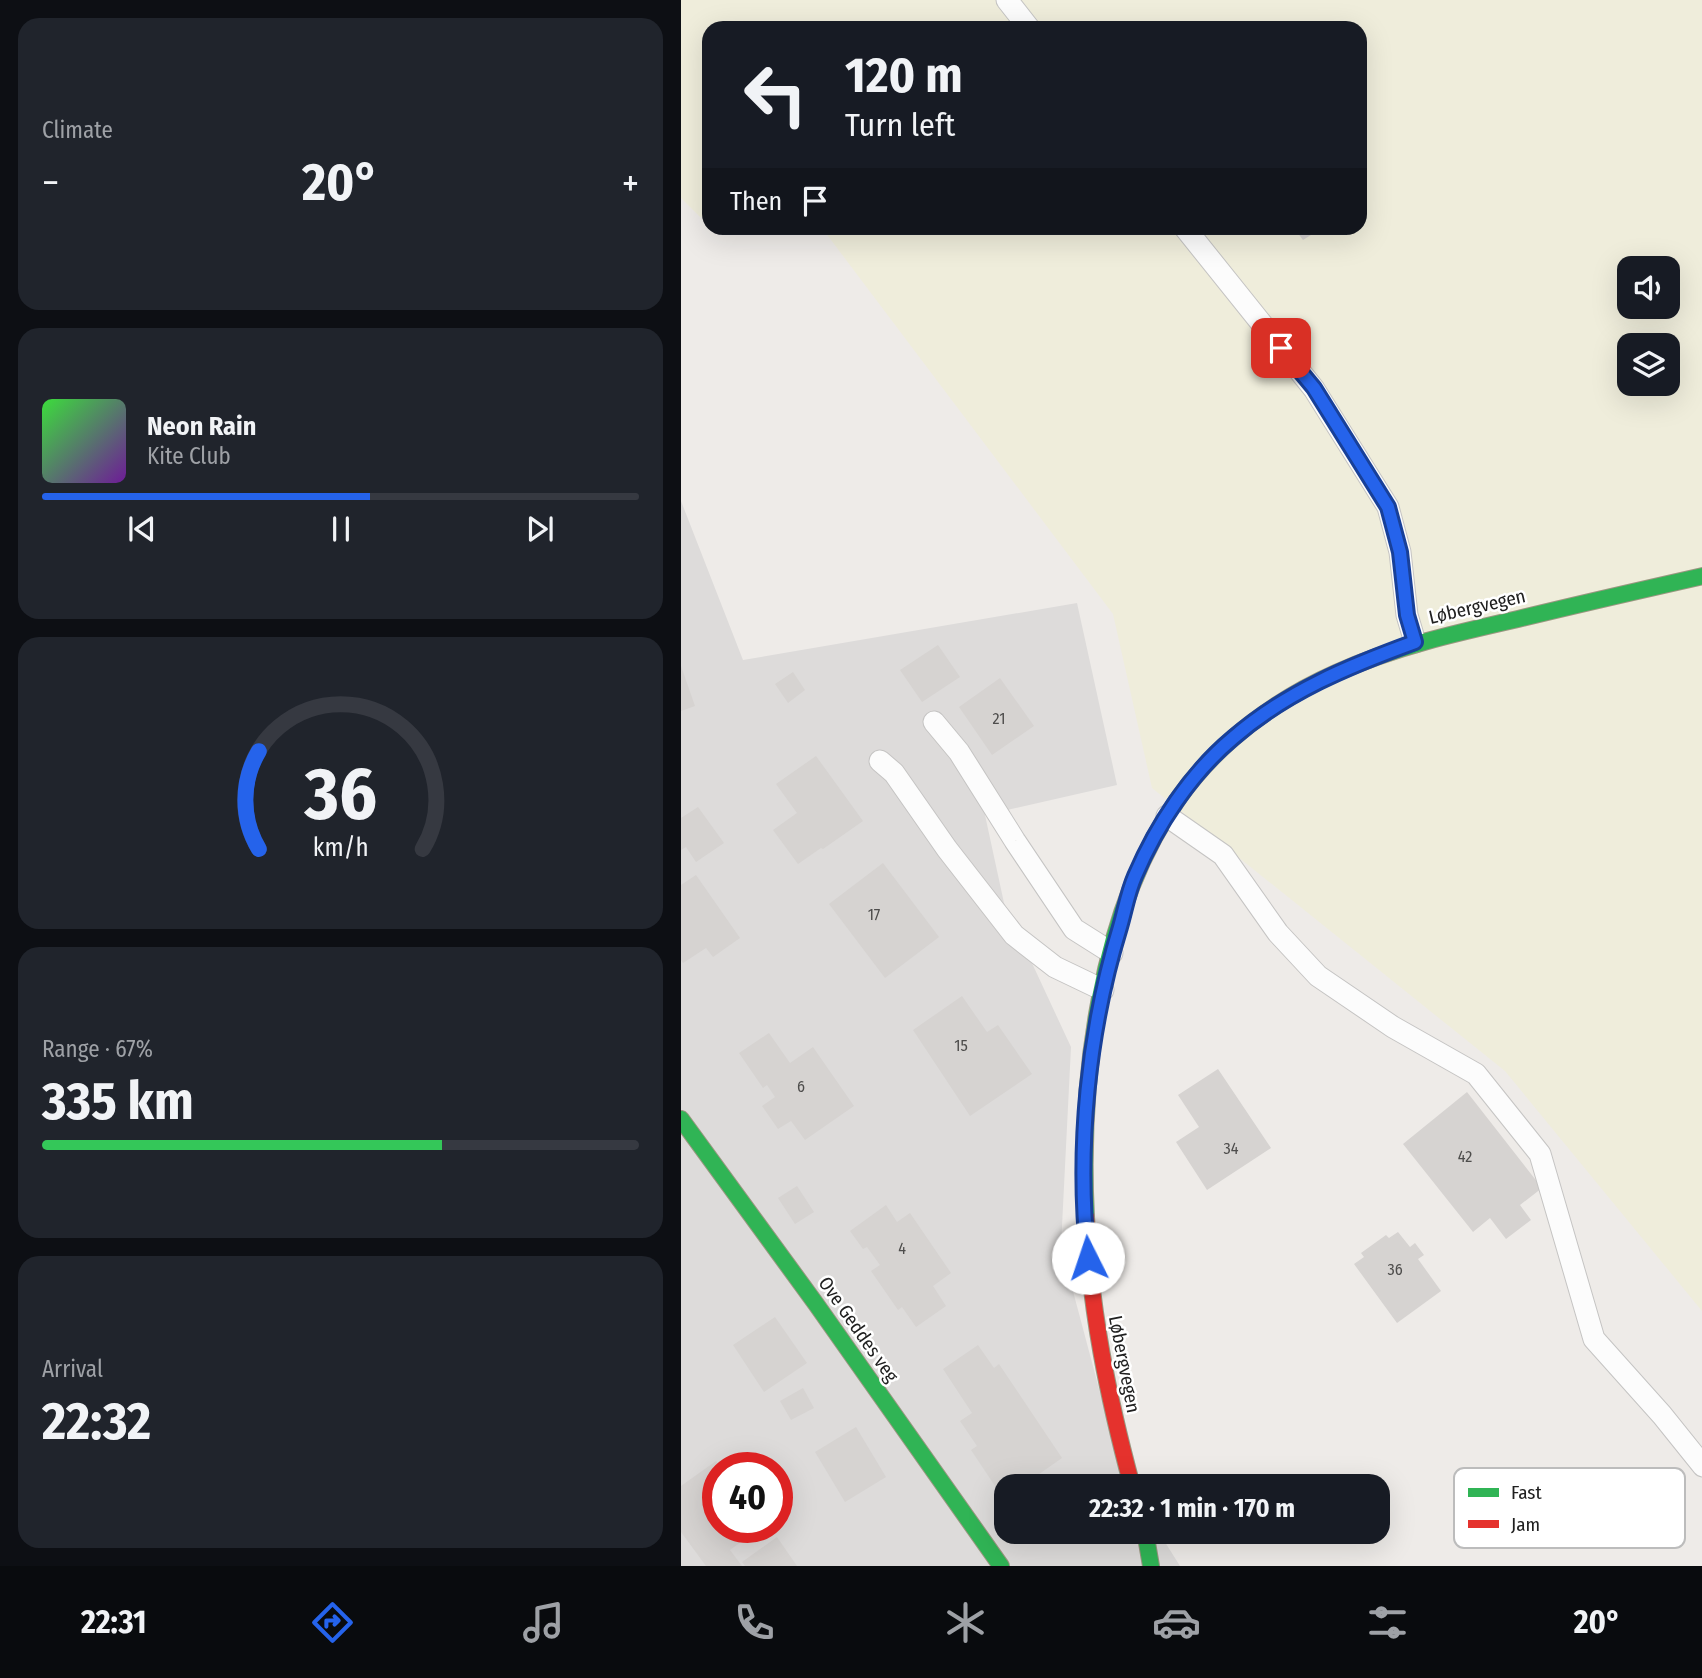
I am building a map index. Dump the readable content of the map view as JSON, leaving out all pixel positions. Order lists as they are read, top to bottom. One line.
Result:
{"streets":{"street":["Løbergvegen","Ove Geddes veg"]},"house_numbers":["21","17","15","6","34","42","4","36"],"legend":["Fast","Jam"],"page":{"tile":["Climate",["Range · 67%","335 km"],["Arrival","22:32"]],"turn":["120 m","Turn left"],"heat":["−","20°","+"],"then":"Then","song":["Neon Rain","Kite Club"],"limit":"40","trip":"22:32 · 1 min · 170 m","tabs":["22:31","20°"],"gauge":["36","km/h"]}}
